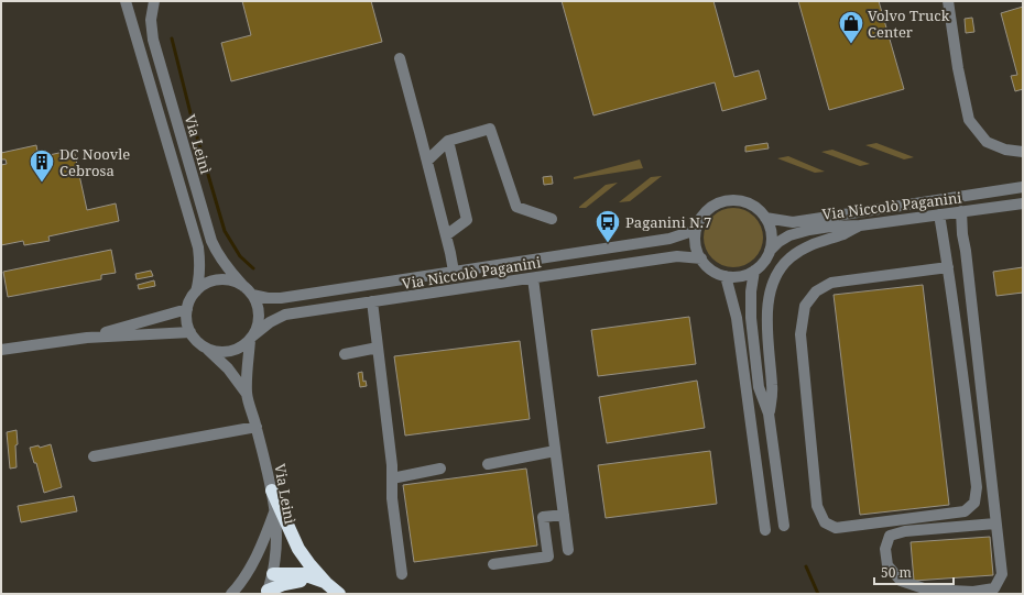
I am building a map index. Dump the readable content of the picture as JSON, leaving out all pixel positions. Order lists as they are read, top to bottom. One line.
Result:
{"streets":{"street":["Via Leinì","Via Niccolò Paganini"]},"crossings":[["Via Leinì","Via Niccolò Paganini"]],"places":{"shop":["Volvo Truck Center"],"building":["DC Noovle Cebrosa"],"bus stop":["Paganini N.7"]},"scale_bar":"50 m"}
